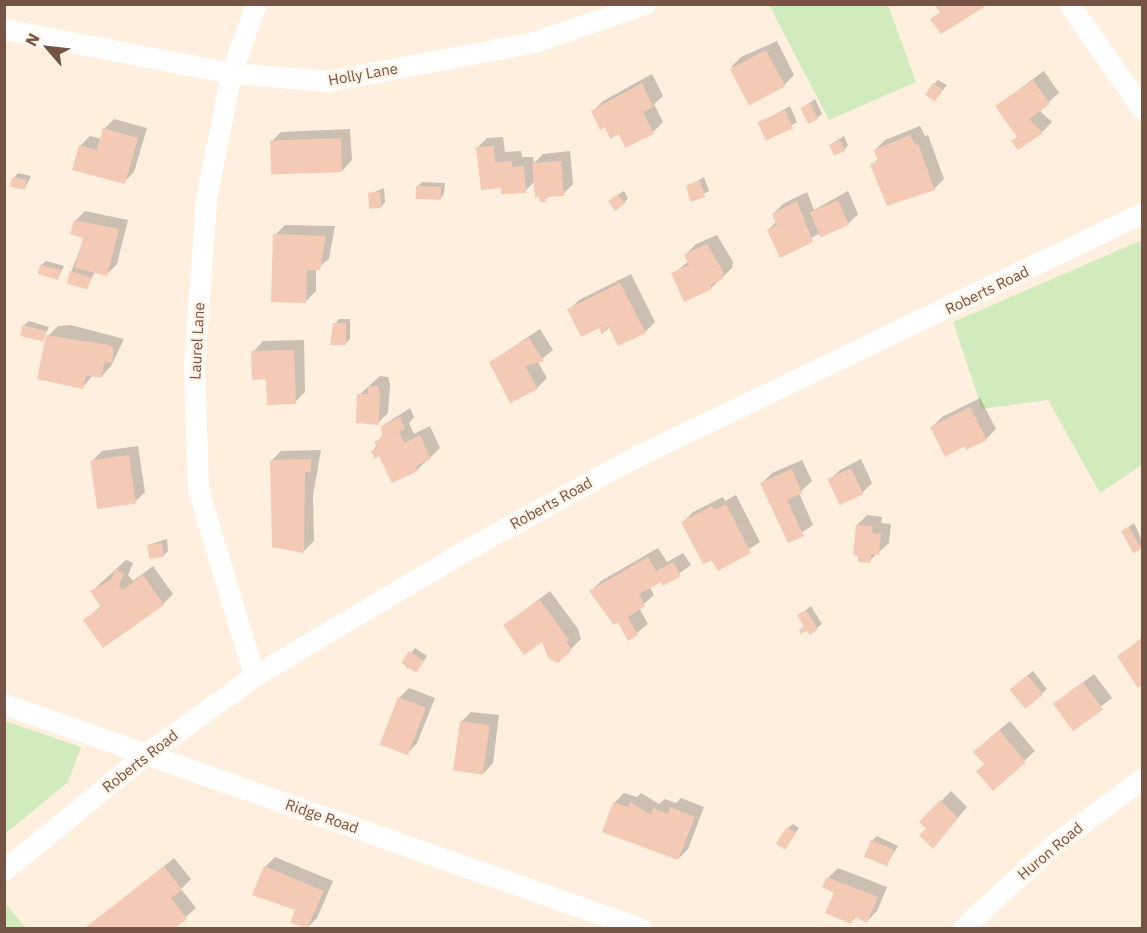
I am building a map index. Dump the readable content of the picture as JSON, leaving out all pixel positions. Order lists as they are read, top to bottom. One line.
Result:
{"streets":{"street":["Holly Lane","Roberts Road","Laurel Lane","Ridge Road","Huron Road"]},"crossings":[["Holly Lane","Laurel Lane"],["Roberts Road","Laurel Lane"],["Roberts Road","Ridge Road"]],"north":"top left"}
